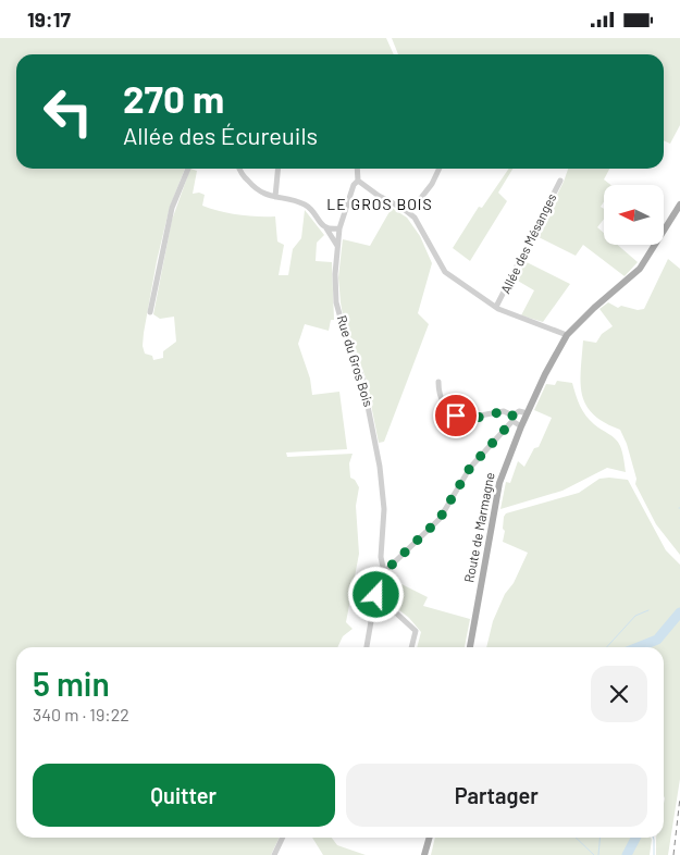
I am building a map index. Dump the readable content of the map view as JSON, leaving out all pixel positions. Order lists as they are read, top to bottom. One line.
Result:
{"streets":{"main road":["Route de Marmagne"],"street":["Allée des Mésanges","Rue du Gros Bois"]},"districts":["LE GROS BOIS"],"north":"left","page":{"status":"19:17","turn":["270 m","Allée des Écureuils"],"heading":["5 min","340 m · 19:22"],"buttons":["Quitter","Partager"]}}
